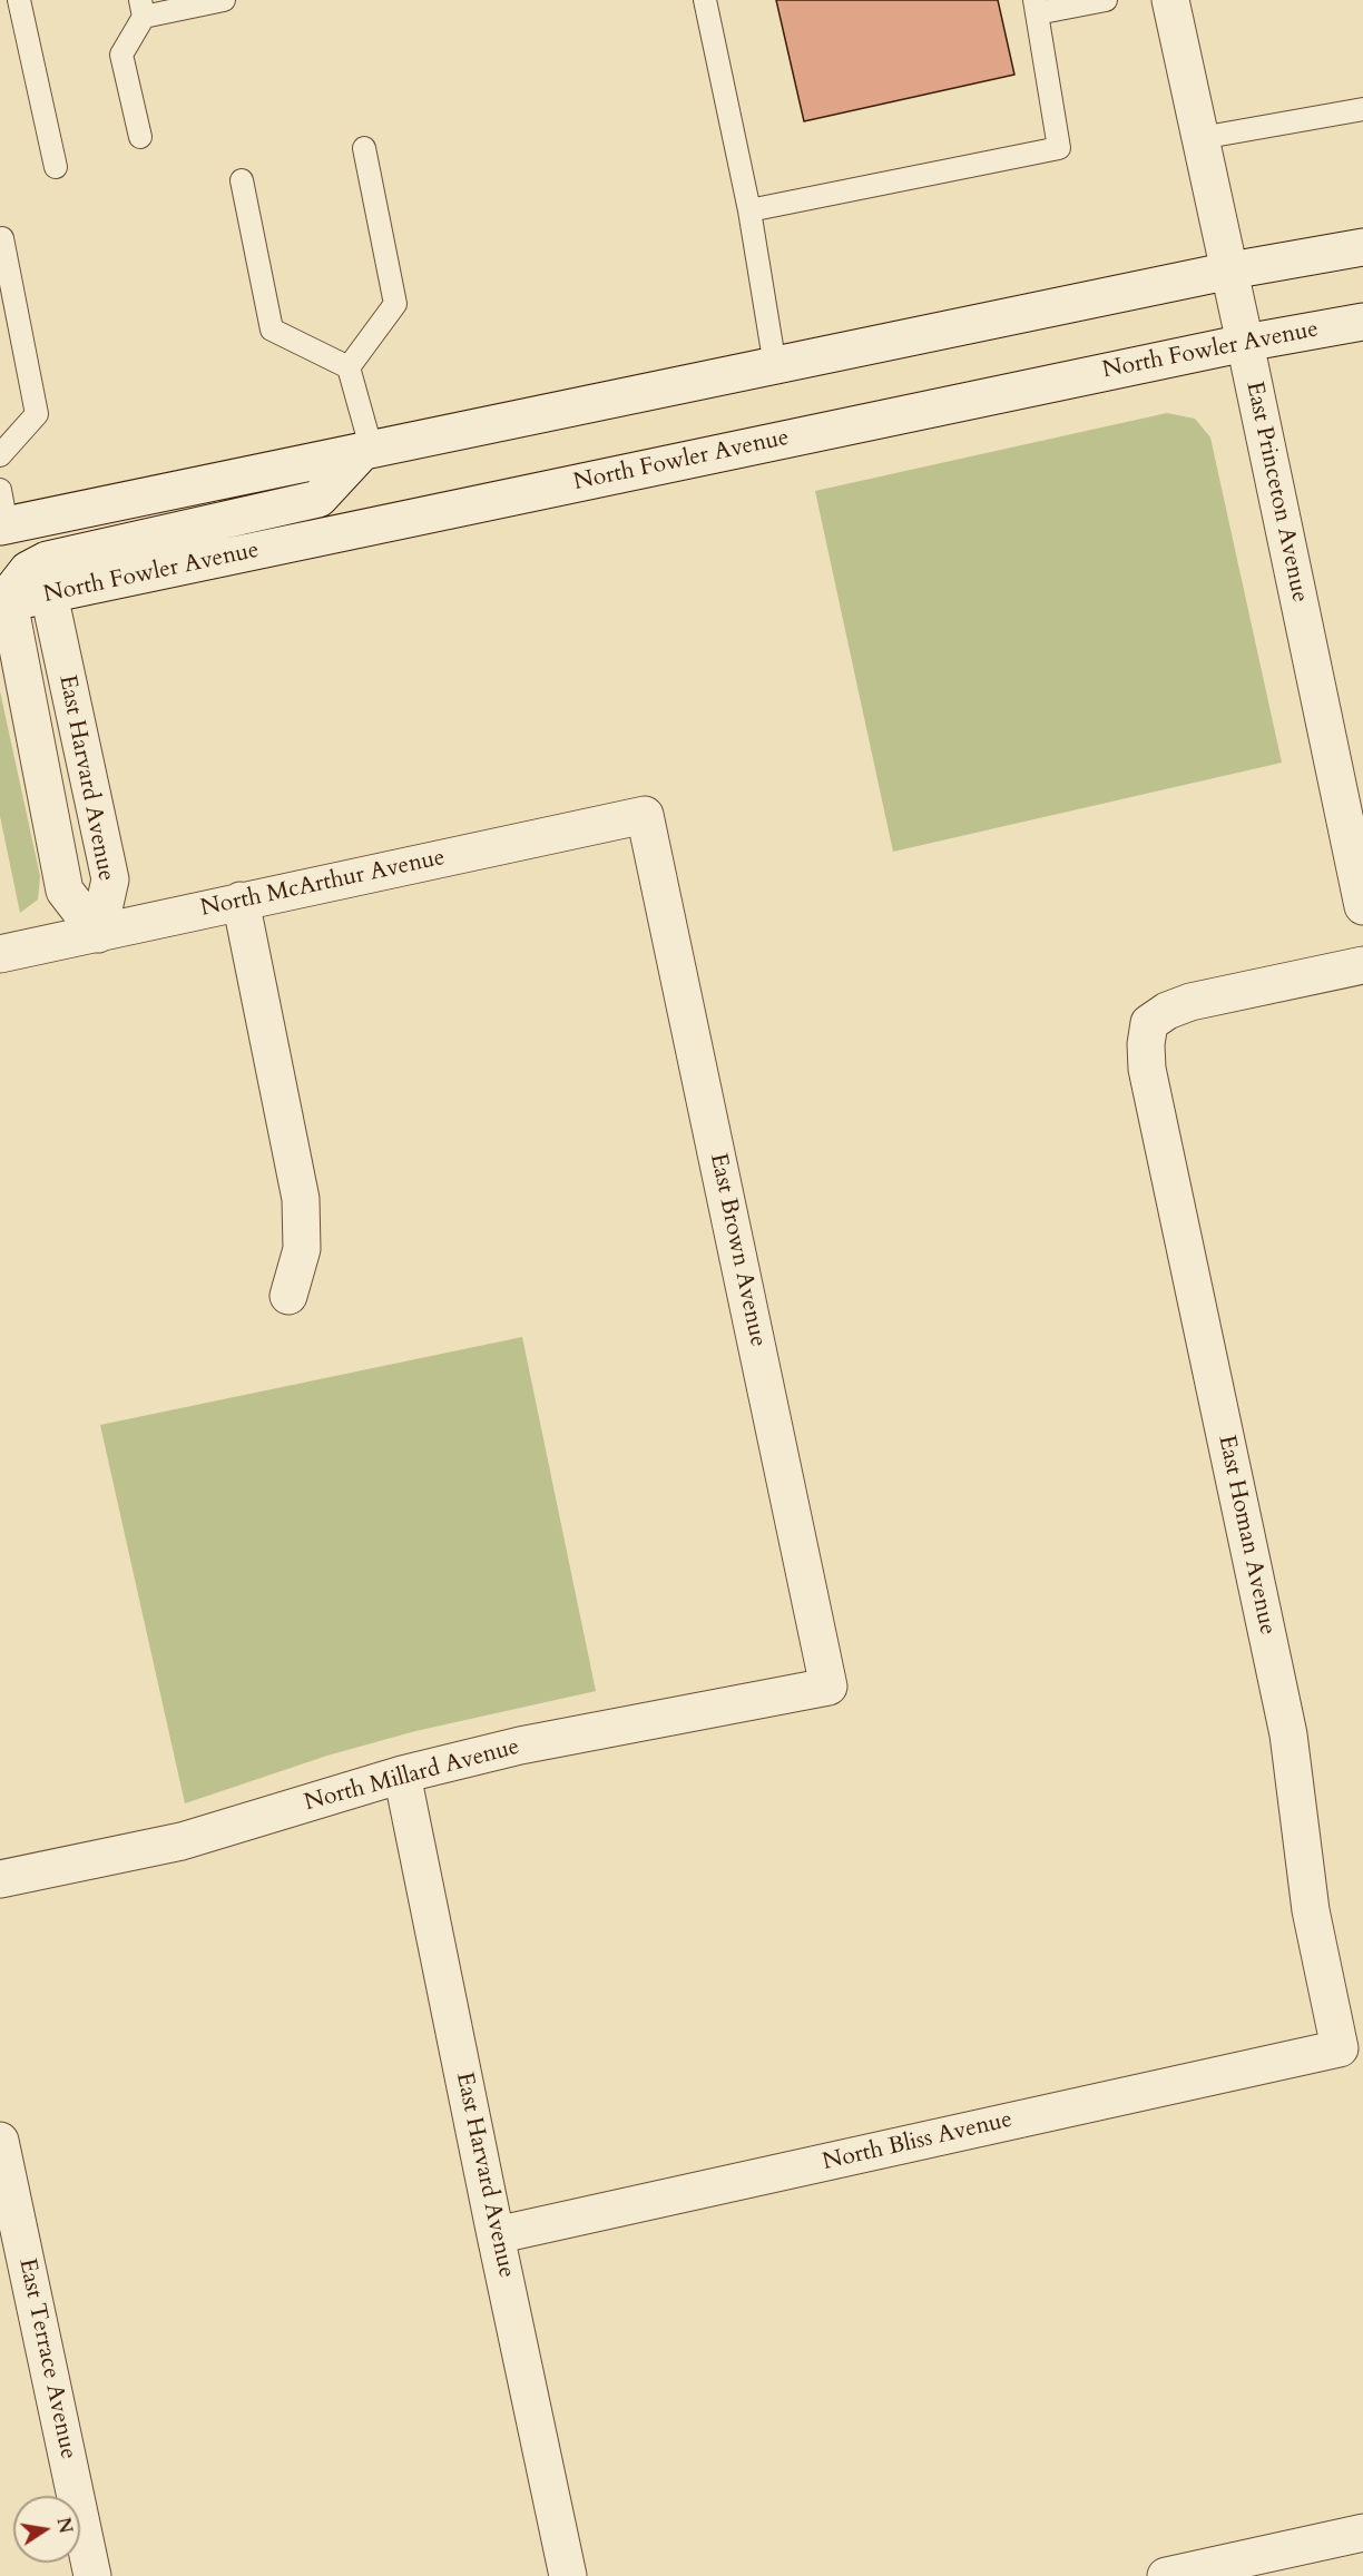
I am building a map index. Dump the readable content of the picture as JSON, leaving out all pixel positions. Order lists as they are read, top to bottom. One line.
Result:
{"streets":{"street":["North Fowler Avenue","East Princeton Avenue","East Harvard Avenue","North McArthur Avenue","East Brown Avenue","East Homan Avenue","North Millard Avenue","North Bliss Avenue","East Terrace Avenue"]},"crossings":[["North Fowler Avenue","East Princeton Avenue"],["North Fowler Avenue","East Harvard Avenue"],["East Harvard Avenue","North McArthur Avenue"],["East Harvard Avenue","North Millard Avenue"],["East Harvard Avenue","North Bliss Avenue"],["North McArthur Avenue","East Brown Avenue"],["East Brown Avenue","North Millard Avenue"],["East Homan Avenue","North Bliss Avenue"]],"north":"right"}
